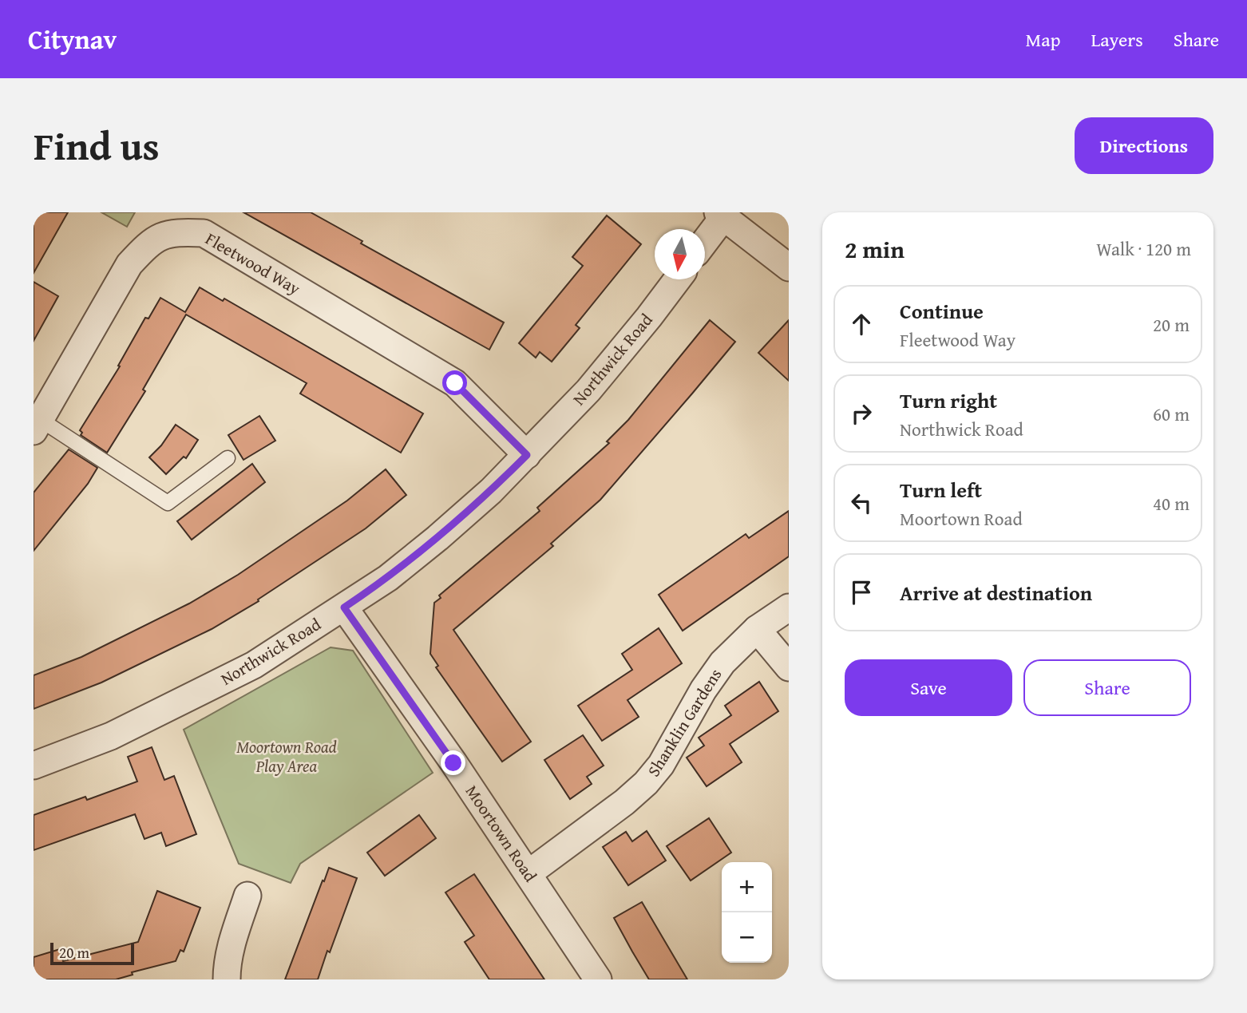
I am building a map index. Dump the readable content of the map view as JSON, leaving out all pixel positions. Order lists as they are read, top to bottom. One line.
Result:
{"streets":{"street":["Fleetwood Way","Northwick Road","Shanklin Gardens","Moortown Road"]},"crossings":[["Fleetwood Way","Northwick Road"],["Northwick Road","Moortown Road"],["Shanklin Gardens","Moortown Road"]],"parks":["Moortown Road Play Area"],"scale_bar":"20 m","north":"bottom","page":{"header":"Citynav","nav":["Map","Layers","Share"],"title":"Find us","buttons":["Directions",["Save","Share"]],"heading":["2 min","Walk · 120 m"],"list":[["Continue","Fleetwood Way","20 m"],["Turn right","Northwick Road","60 m"],["Turn left","Moortown Road","40 m"],"Arrive at destination"],"map_buttons":["+","−"],"scale":"20 m"}}
